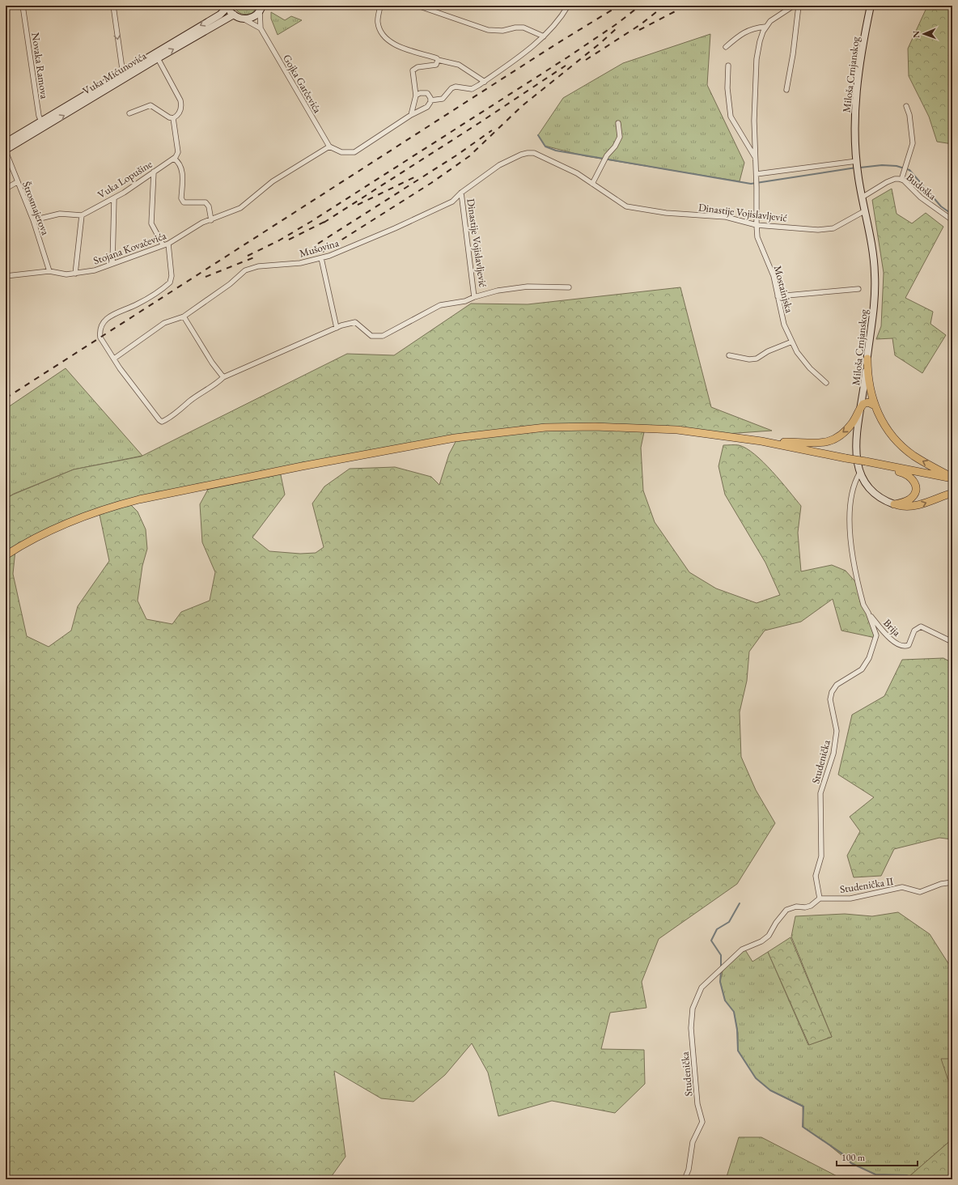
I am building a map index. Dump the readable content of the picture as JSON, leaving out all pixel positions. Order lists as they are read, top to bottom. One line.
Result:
{"streets":{"main road":["Vuka Mićunovića","Miloša Crnjanskog"],"street":["Novaka Ramova","Gojka Garčevića","Vuka Lopušine","Budoška","Štrosmajerova","Dinastije Vojislavljević","Stojana Kovačevića","Mušovina","Mostainjska","Brija","Studenička","Studenička II"]},"crossings":[["Novaka Ramova","Vuka Mićunovića"],["Vuka Mićunovića","Štrosmajerova"],["Miloša Crnjanskog","Budoška"],["Miloša Crnjanskog","Dinastije Vojislavljević"],["Miloša Crnjanskog","Studenička"],["Gojka Garčevića","Stojana Kovačevića"],["Štrosmajerova","Stojana Kovačevića"],["Dinastije Vojislavljević","Mušovina"],["Dinastije Vojislavljević","Mostainjska"],["Brija","Studenička"],["Studenička","Studenička II"]],"scale_bar":"100 m","north":"left"}
